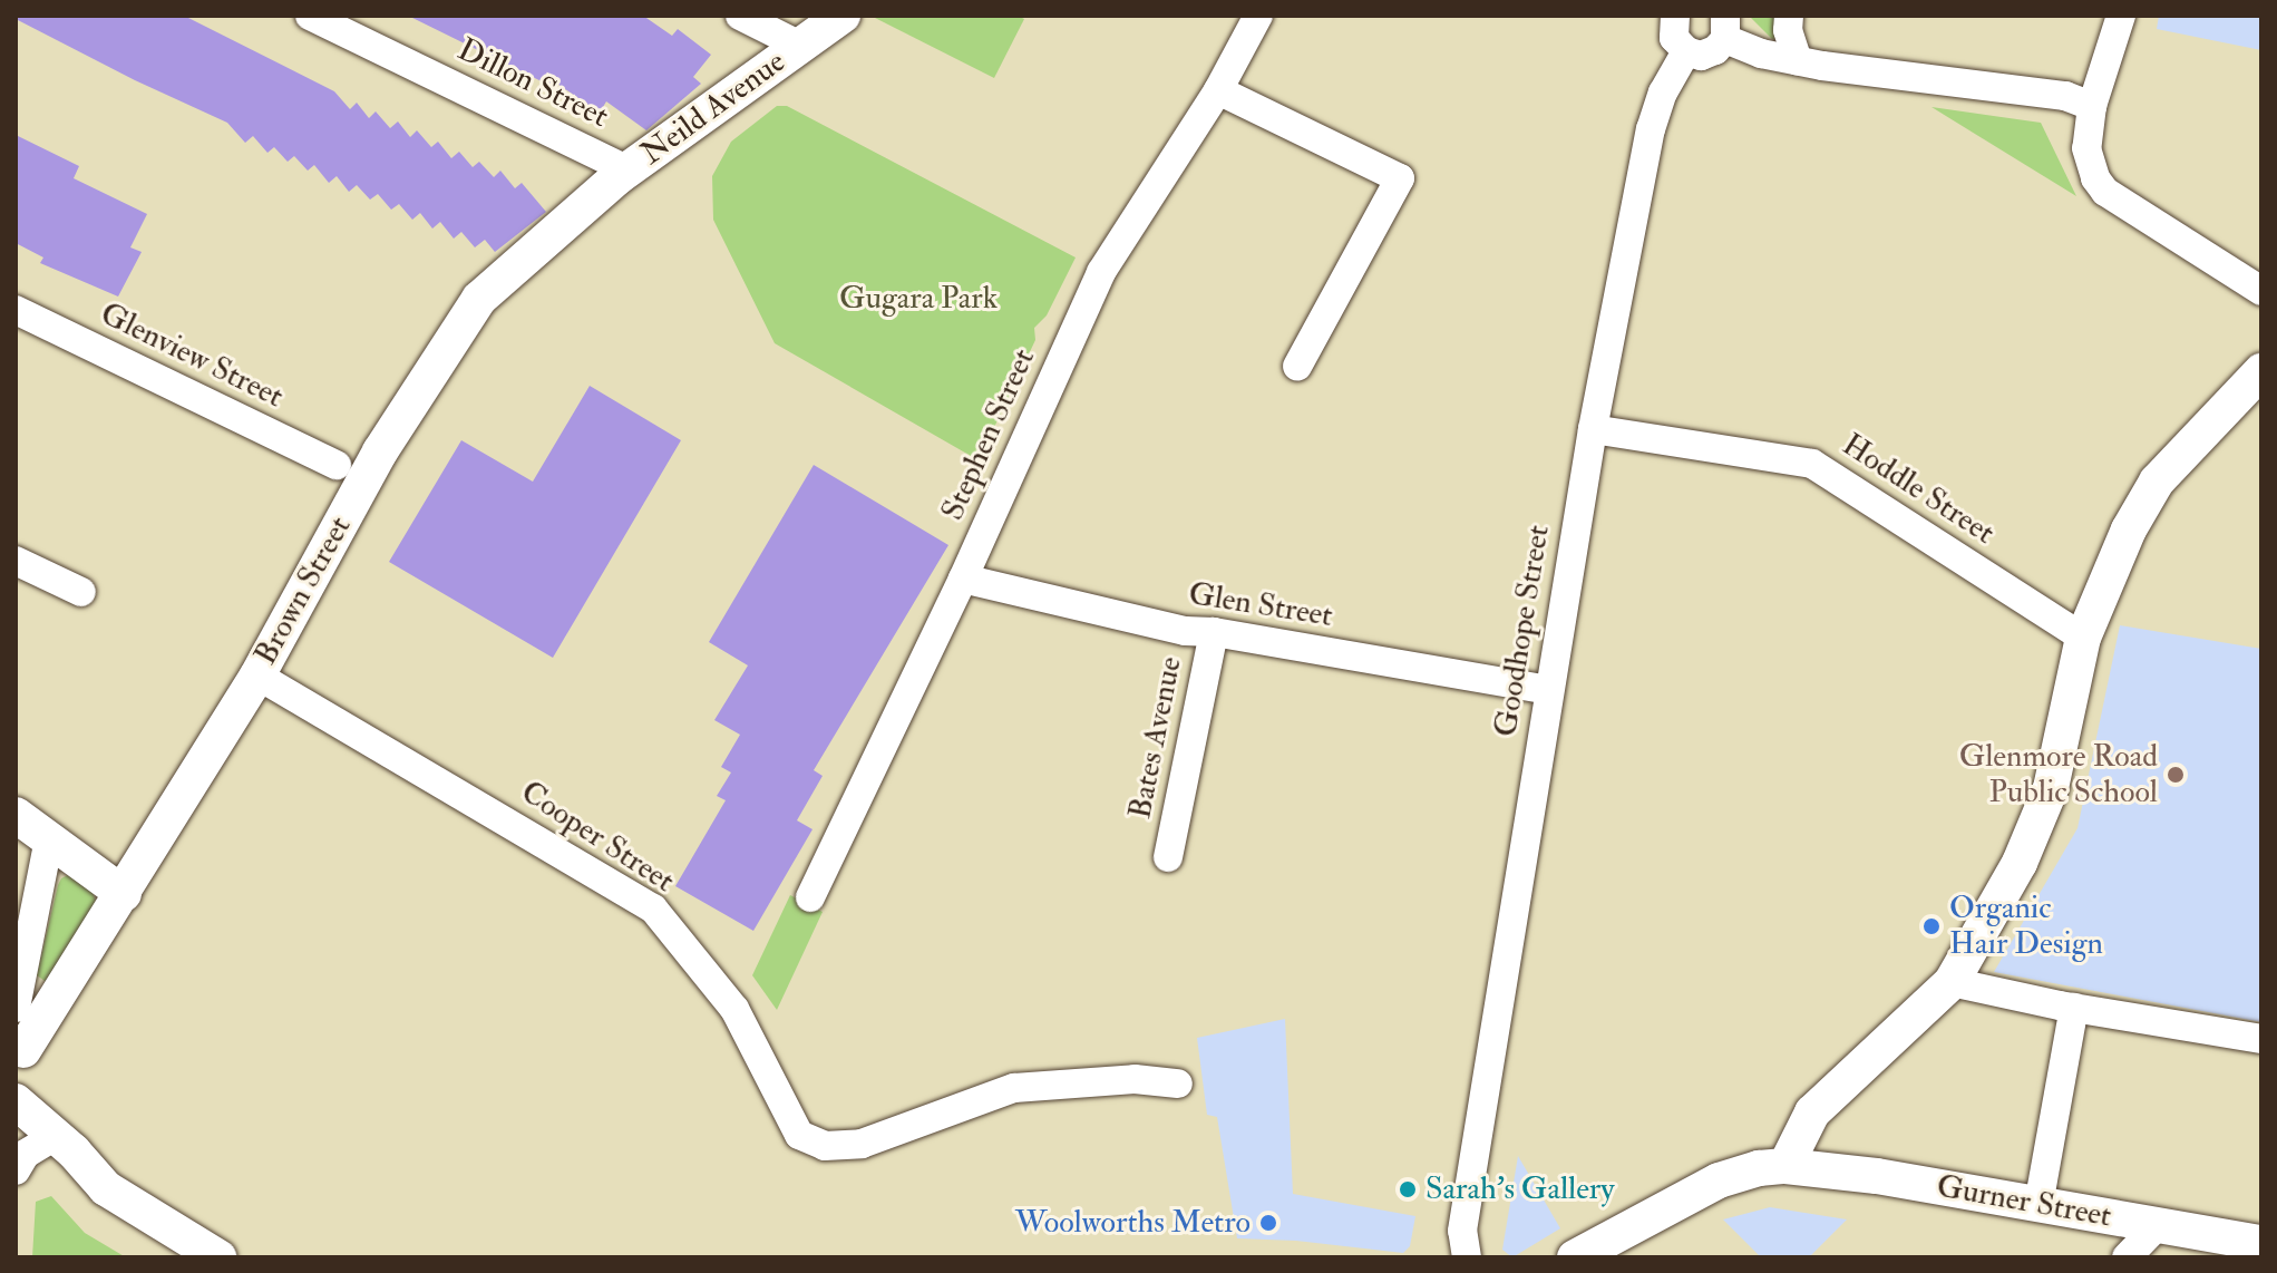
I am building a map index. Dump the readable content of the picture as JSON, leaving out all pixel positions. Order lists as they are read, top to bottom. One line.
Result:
{"streets":{"street":["Dillon Street","Neild Avenue","Glenview Street","Stephen Street","Hoddle Street","Brown Street","Glen Street","Goodhope Street","Bates Avenue","Cooper Street","Gurner Street"]},"crossings":[["Dillon Street","Neild Avenue"],["Dillon Street","Brown Street"],["Neild Avenue","Brown Street"],["Stephen Street","Glen Street"],["Hoddle Street","Goodhope Street"],["Brown Street","Cooper Street"],["Glen Street","Goodhope Street"],["Glen Street","Bates Avenue"]],"parks":["Gugara Park"],"places":["Glenmore Road Public School","Organic Hair Design","Sarah’s Gallery","Woolworths Metro"]}
